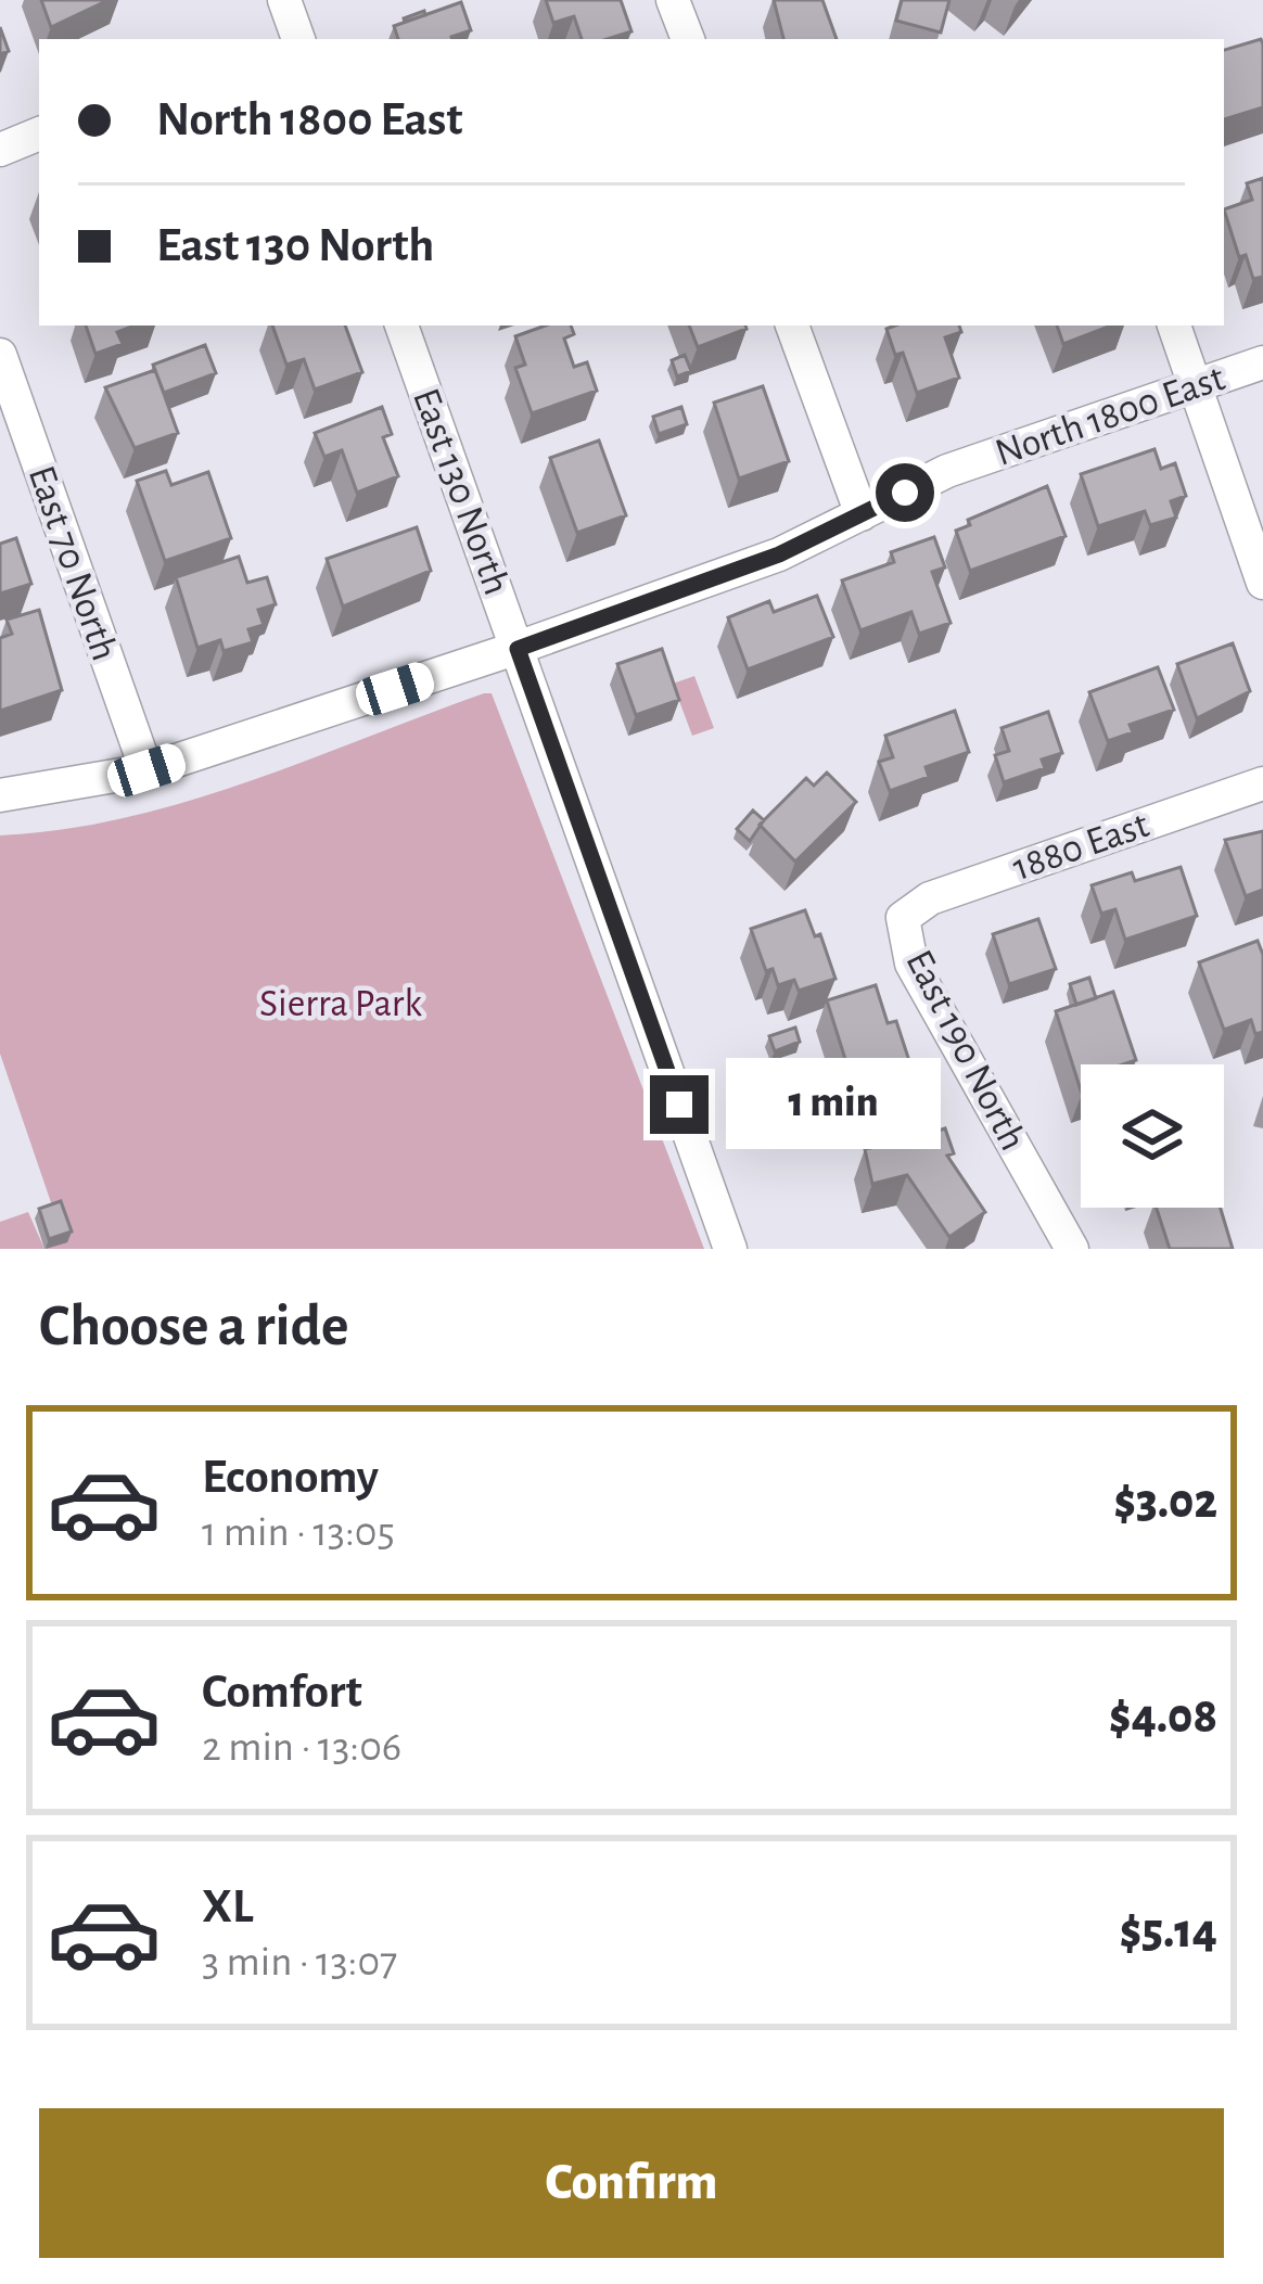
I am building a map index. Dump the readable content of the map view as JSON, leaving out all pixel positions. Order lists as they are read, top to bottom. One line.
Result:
{"streets":{"street":["North 1800 East","East 130 North","East 70 North","1880 East","East 190 North"]},"crossings":[["North 1800 East","East 130 North"],["North 1800 East","East 70 North"],["1880 East","East 190 North"]],"parks":["Sierra Park"],"page":{"banner":["North 1800 East","East 130 North"],"bubble":"1 min","heading":"Choose a ride","list":[{"name":"Economy","note":"1 min · 13:05","value":"$3.02"},{"name":"Comfort","note":"2 min · 13:06","value":"$4.08"},{"name":"XL","note":"3 min · 13:07","value":"$5.14"}],"buttons":"Confirm"}}
